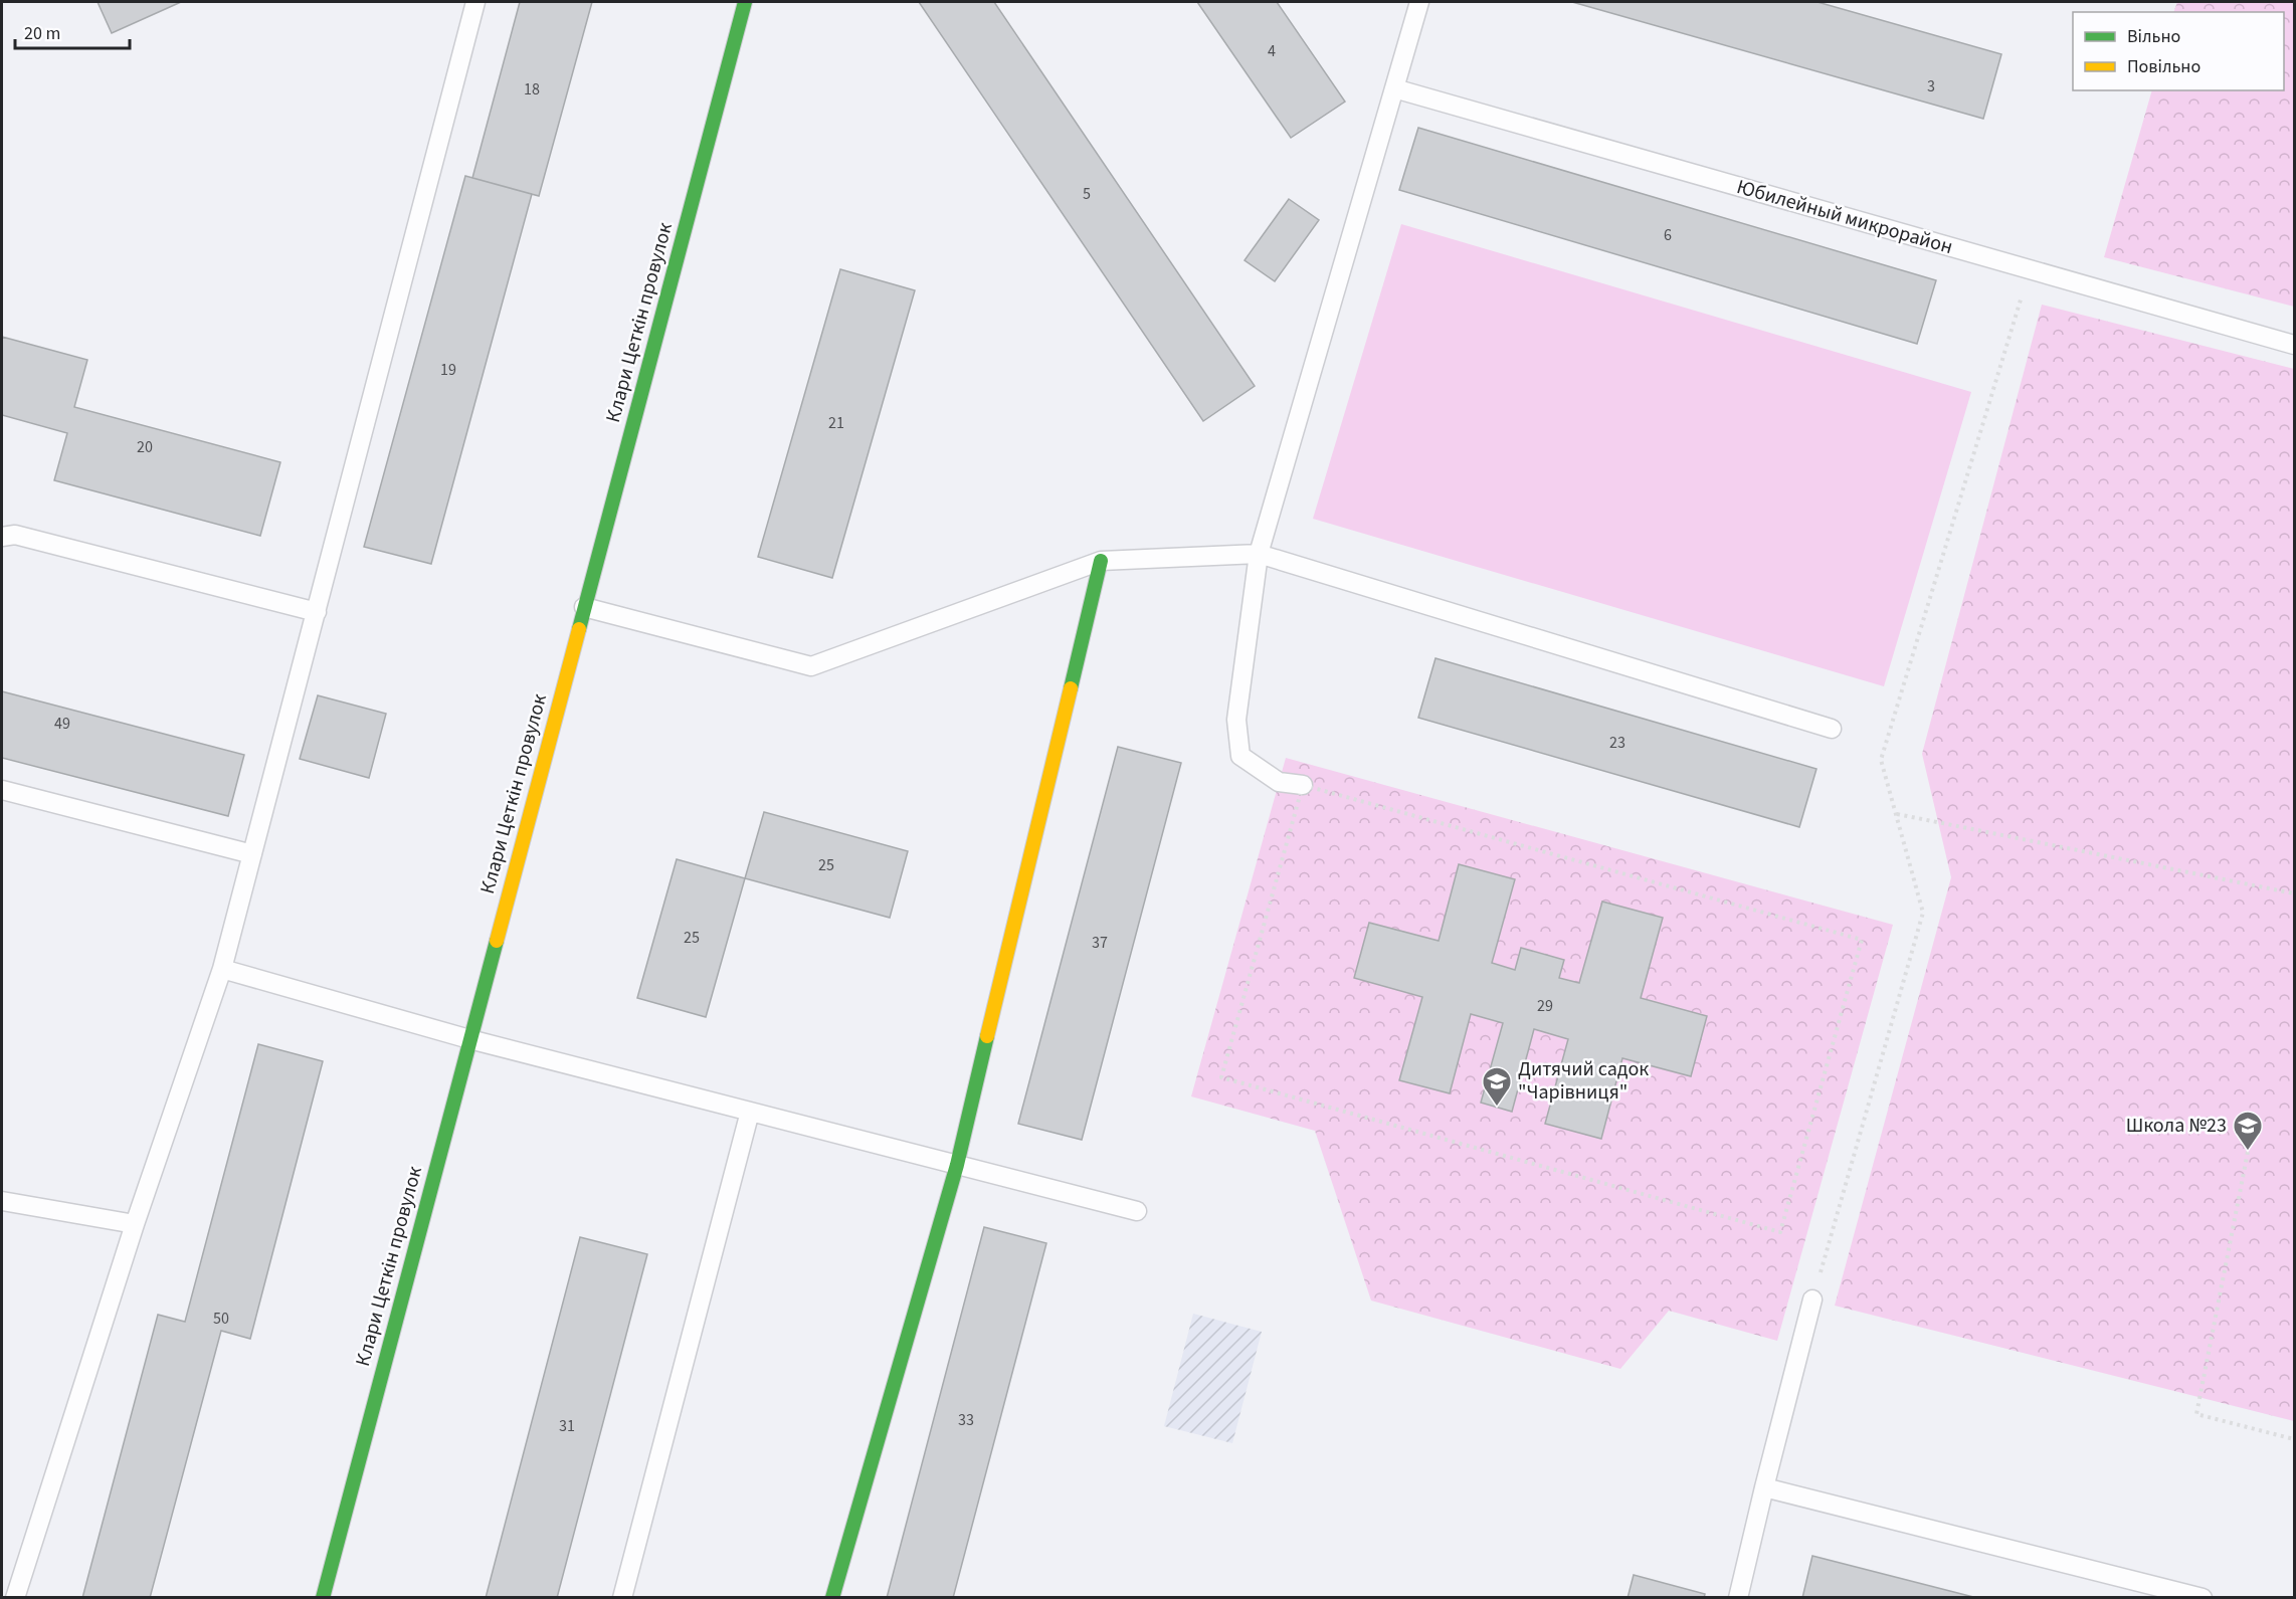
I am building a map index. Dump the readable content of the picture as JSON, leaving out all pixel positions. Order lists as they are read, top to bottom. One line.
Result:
{"streets":{"street":["Клари Цеткін провулок"],"lane":["Юбилейный микрорайон"]},"places":{"school or university":["Дитячий садок \"Чарівниця\"","Школа №23"]},"house_numbers":["4","3","18","5","6","19","21","20","49","23","25","25","37","29","50","33","31"],"legend":["Вільно","Повільно"],"scale_bar":"20 m"}
